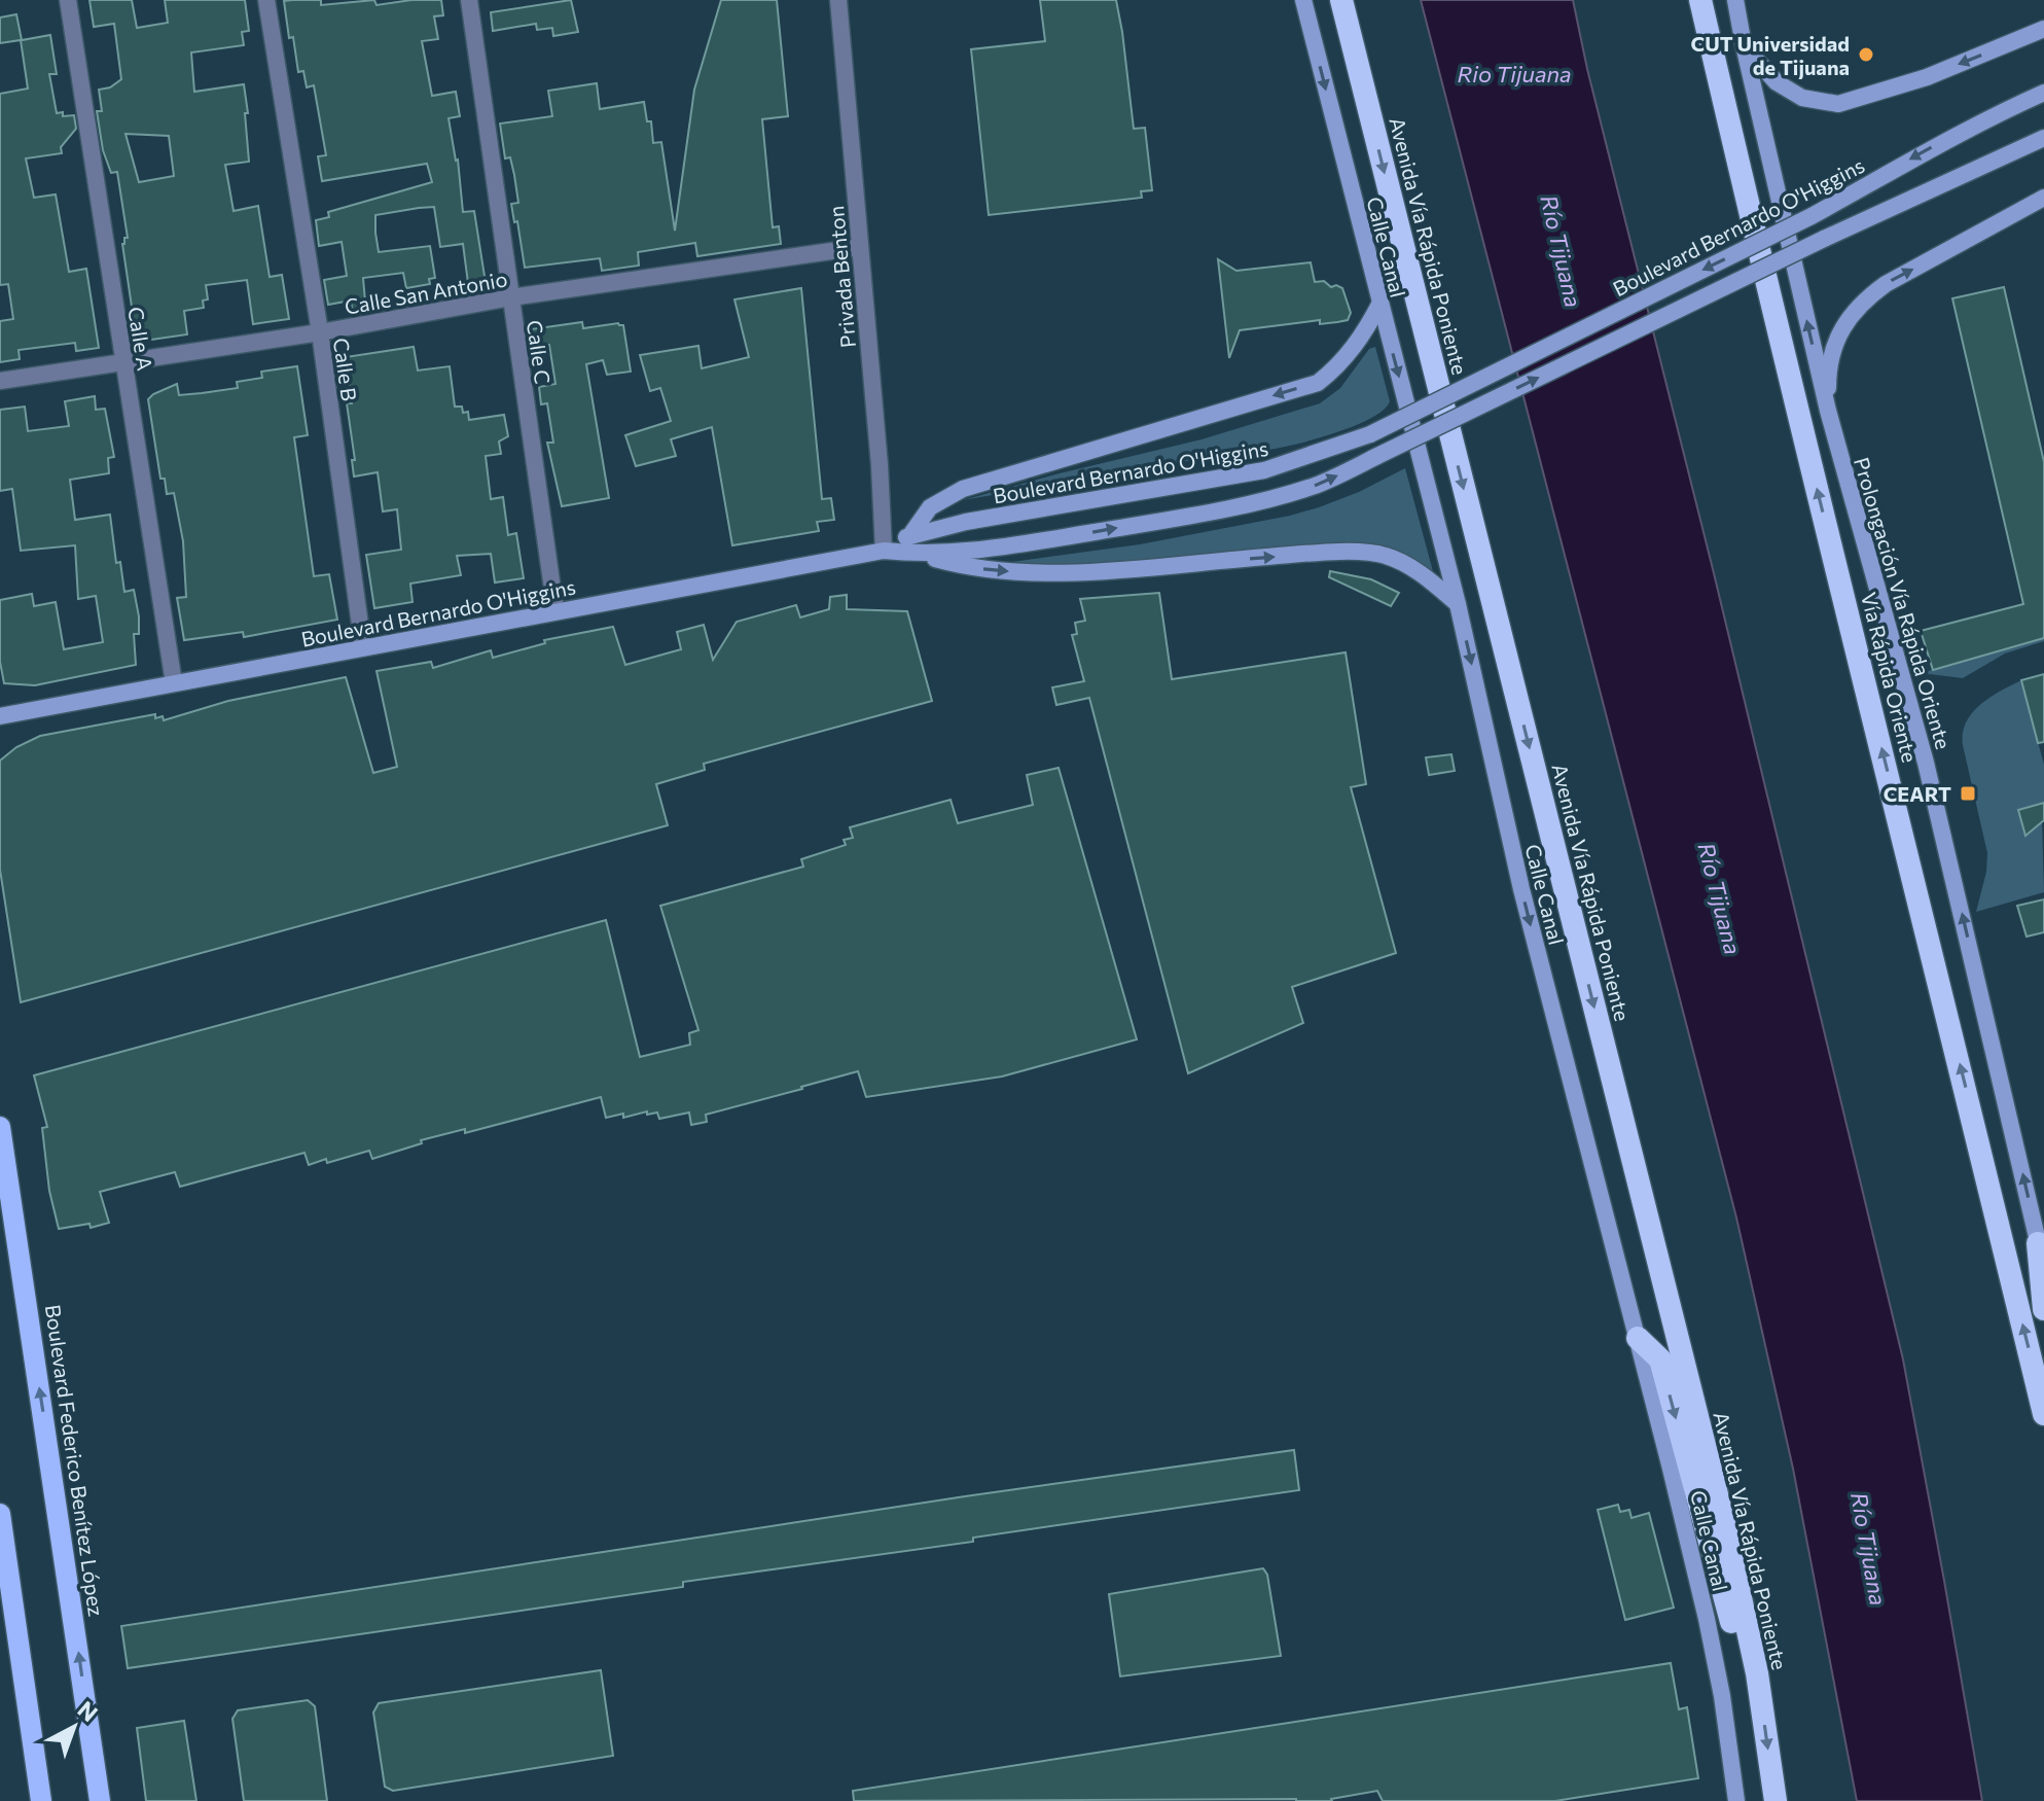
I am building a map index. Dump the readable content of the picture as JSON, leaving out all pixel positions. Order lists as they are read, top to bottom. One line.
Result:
{"streets":{"highway":["Avenida Vía Rápida Poniente","Vía Rápida Oriente"],"main road":["Boulevard Bernardo O'Higgins","Calle Canal","Prolongación Vía Rápida Oriente","Boulevard Federico Benítez López"],"street":["Privada Benton","Calle San Antonio","Calle A","Calle C","Calle B"]},"crossings":[["Boulevard Bernardo O'Higgins","Privada Benton"],["Boulevard Bernardo O'Higgins","Calle A"],["Boulevard Bernardo O'Higgins","Calle C"],["Boulevard Bernardo O'Higgins","Calle B"],["Privada Benton","Calle San Antonio"],["Calle San Antonio","Calle A"],["Calle San Antonio","Calle C"],["Calle San Antonio","Calle B"]],"one_way":["Avenida Vía Rápida Poniente","Calle Canal","Prolongación Vía Rápida Oriente","Vía Rápida Oriente"],"water":["Rio Tijuana","Río Tijuana"],"places":{"other":["CUT Universidad de Tijuana"],"transit":["CEART"]},"north":"top right"}
